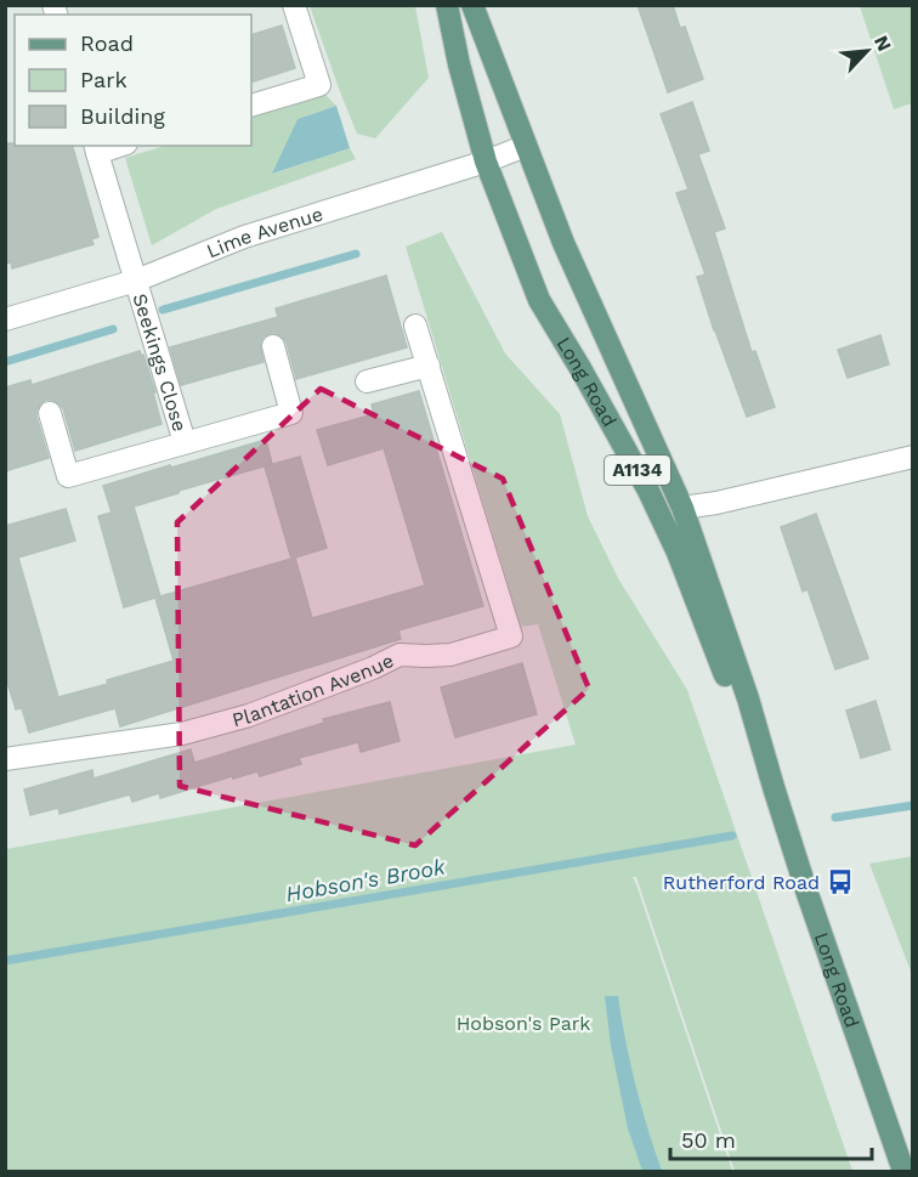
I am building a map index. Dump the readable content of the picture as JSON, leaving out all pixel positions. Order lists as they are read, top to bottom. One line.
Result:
{"streets":{"main road":["Long Road","A1134"],"street":["Lime Avenue","Seekings Close","Plantation Avenue"]},"crossings":[["Lime Avenue","Seekings Close"],["Lime Avenue","Long Road"]],"water":["Hobson's Brook"],"parks":["Hobson's Park"],"places":{"bus stop":["Rutherford Road"]},"legend":["Road","Park","Building"],"scale_bar":"50 m","north":"top right"}
